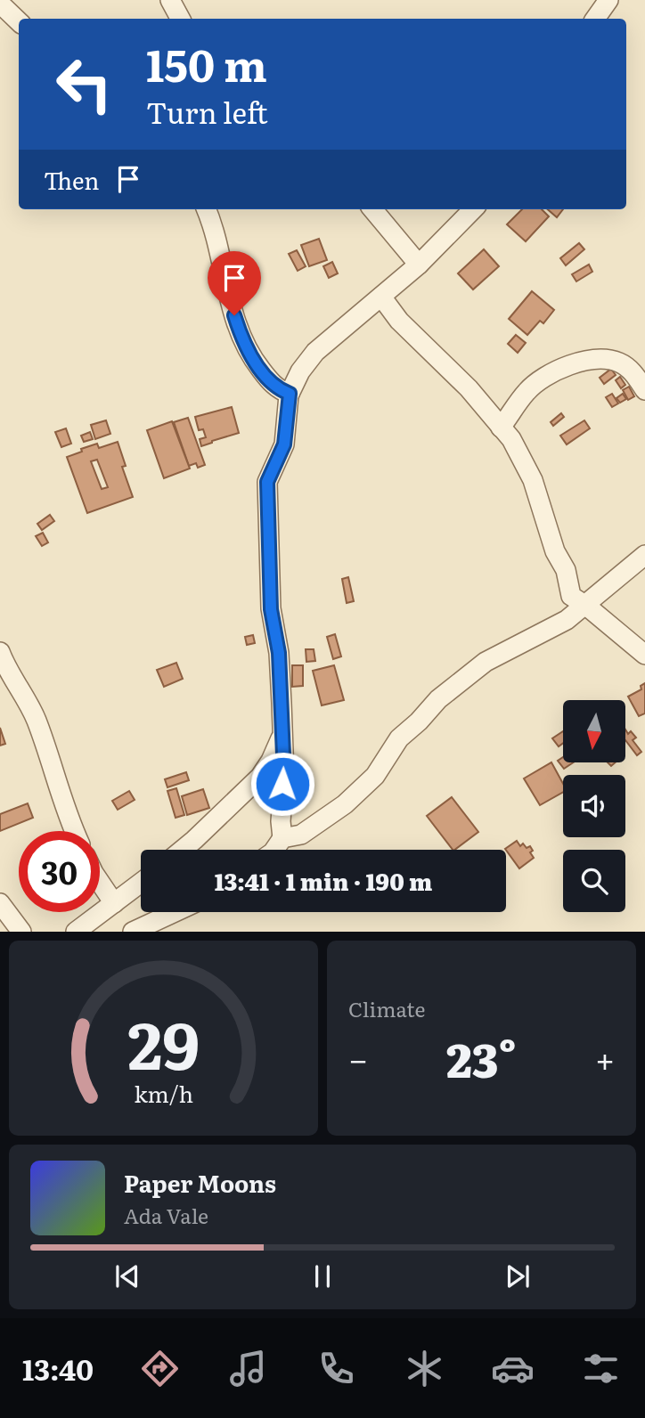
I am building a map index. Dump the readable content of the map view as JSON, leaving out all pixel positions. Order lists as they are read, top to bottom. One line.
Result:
{"north":"bottom","page":{"turn":["150 m","Turn left"],"then":"Then","limit":"30","trip":"13:41 · 1 min · 190 m","tile":"Climate","heat":["−","23°","+"],"song":["Paper Moons","Ada Vale"],"tabs":"13:40","gauge":["29","km/h"]}}
